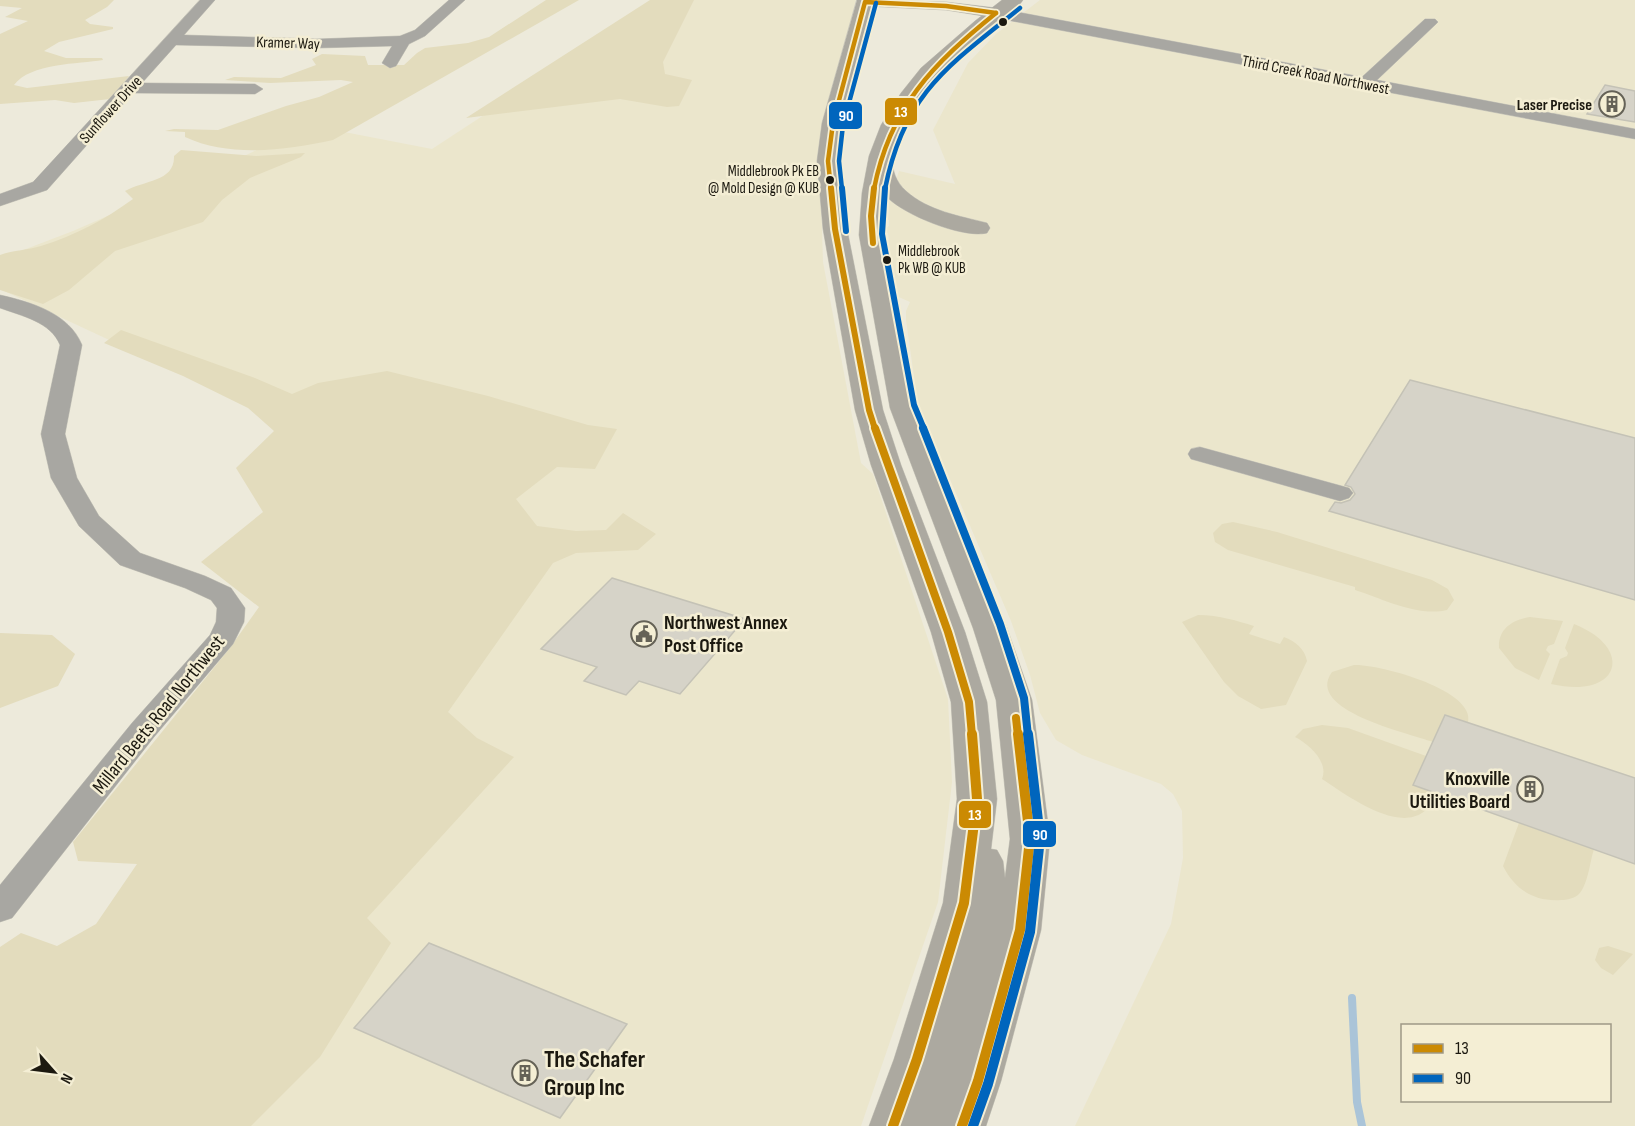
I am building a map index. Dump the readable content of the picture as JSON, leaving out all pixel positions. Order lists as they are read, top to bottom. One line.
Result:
{"streets":{"street":["Kramer Way","Third Creek Road Northwest","Sunflower Drive","Millard Beets Road Northwest"]},"crossings":[["Kramer Way","Sunflower Drive"]],"places":{"building":["Laser Precise","Knoxville Utilities Board","The Schafer Group Inc"],"other":["Middlebrook Pk EB @ Mold Design @ KUB","Middlebrook Pk WB @ KUB"],"public building":["Northwest Annex Post Office"]},"lines":["transit line 13","transit line 90"],"legend":["13","90"],"north":"bottom right"}
